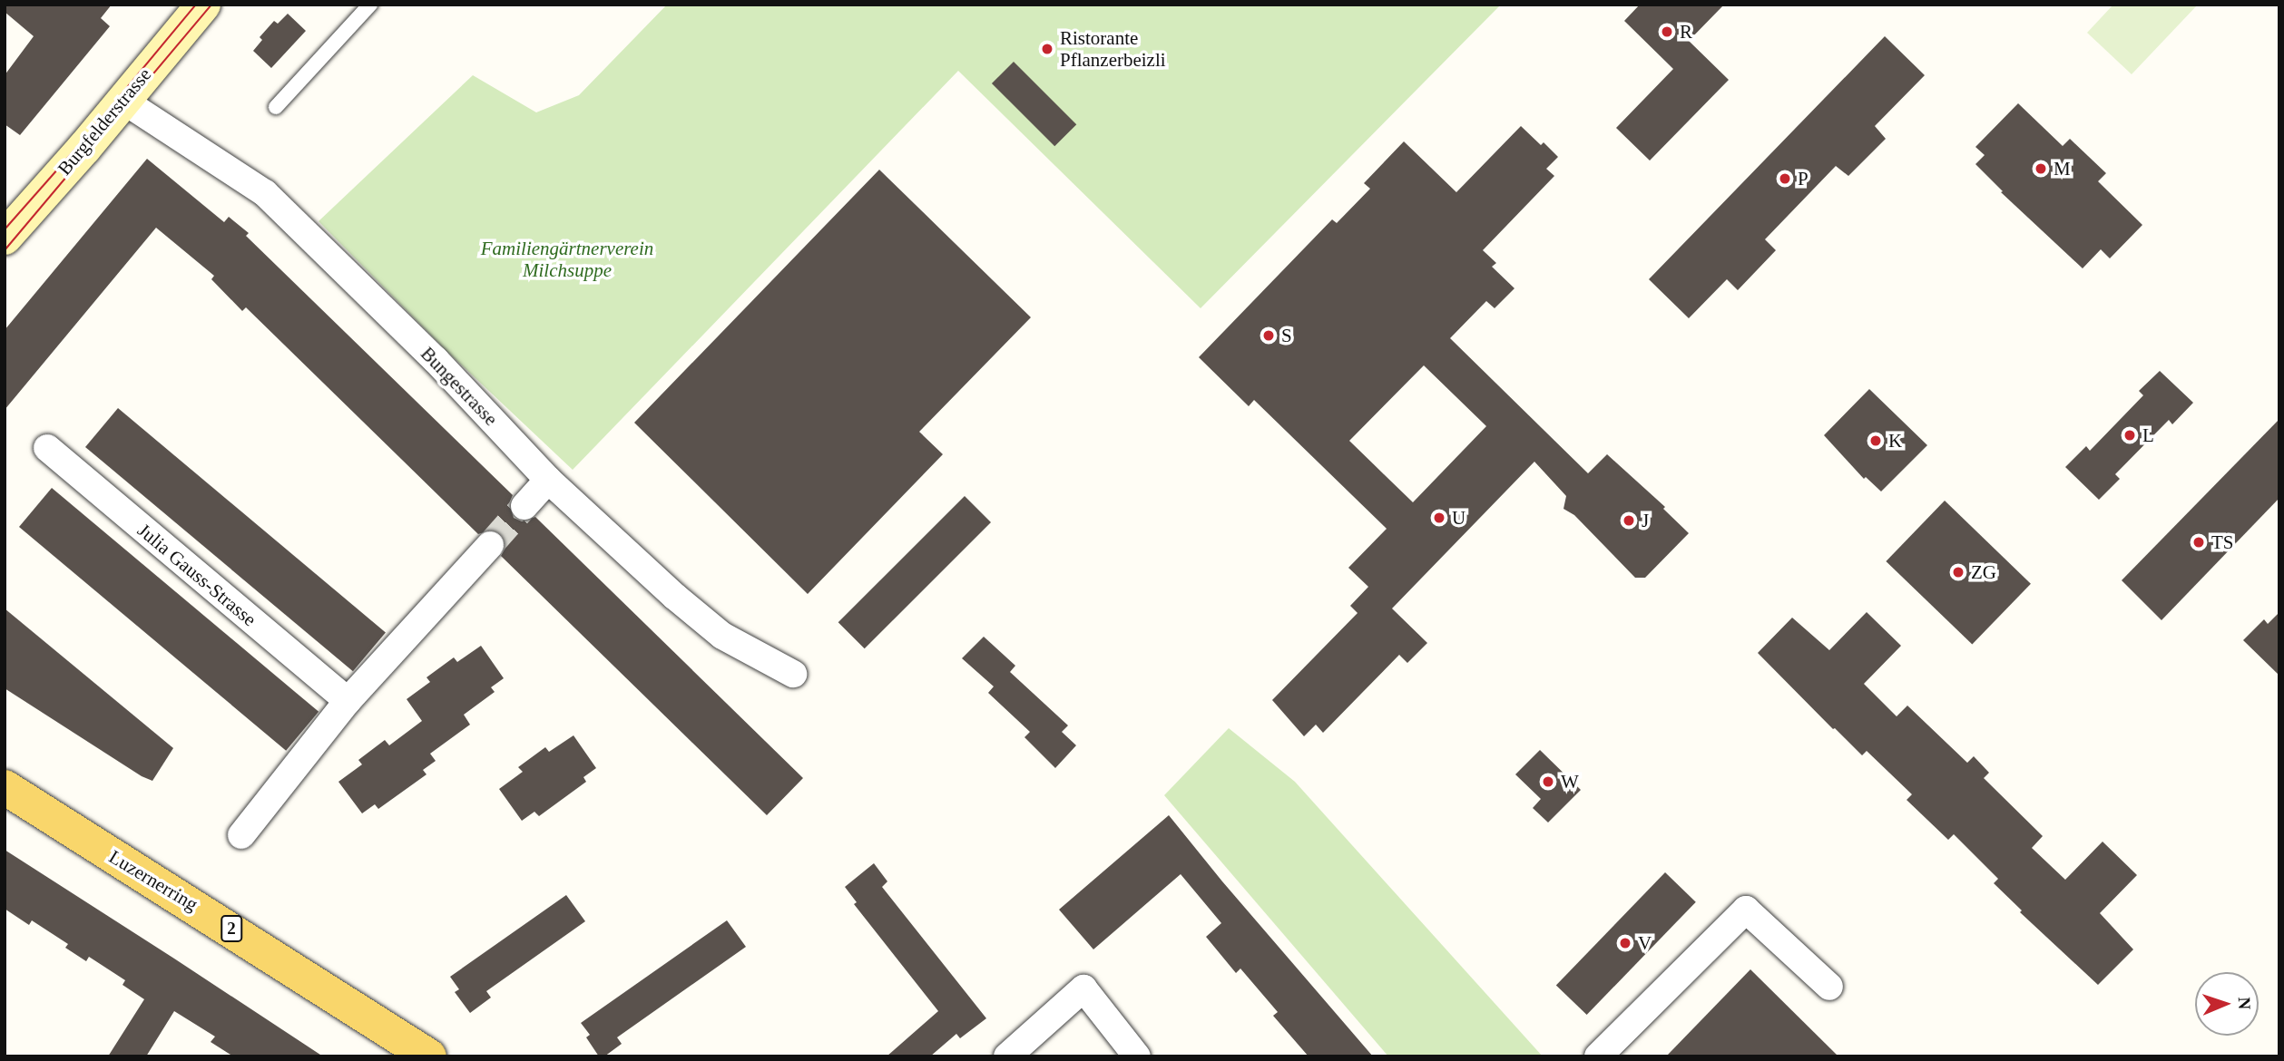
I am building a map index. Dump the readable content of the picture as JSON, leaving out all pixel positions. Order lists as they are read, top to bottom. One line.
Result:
{"streets":{"main road":["Burgfelderstrasse","Luzernerring","2"],"street":["Bungestrasse","Julia Gauss-Strasse"]},"crossings":[["Burgfelderstrasse","Bungestrasse"]],"parks":["Familiengärtnerverein Milchsuppe"],"places":["R","Ristorante Pflanzerbeizli","M","P","S","L","K","U","J","TS","ZG","W","V"],"north":"right"}
